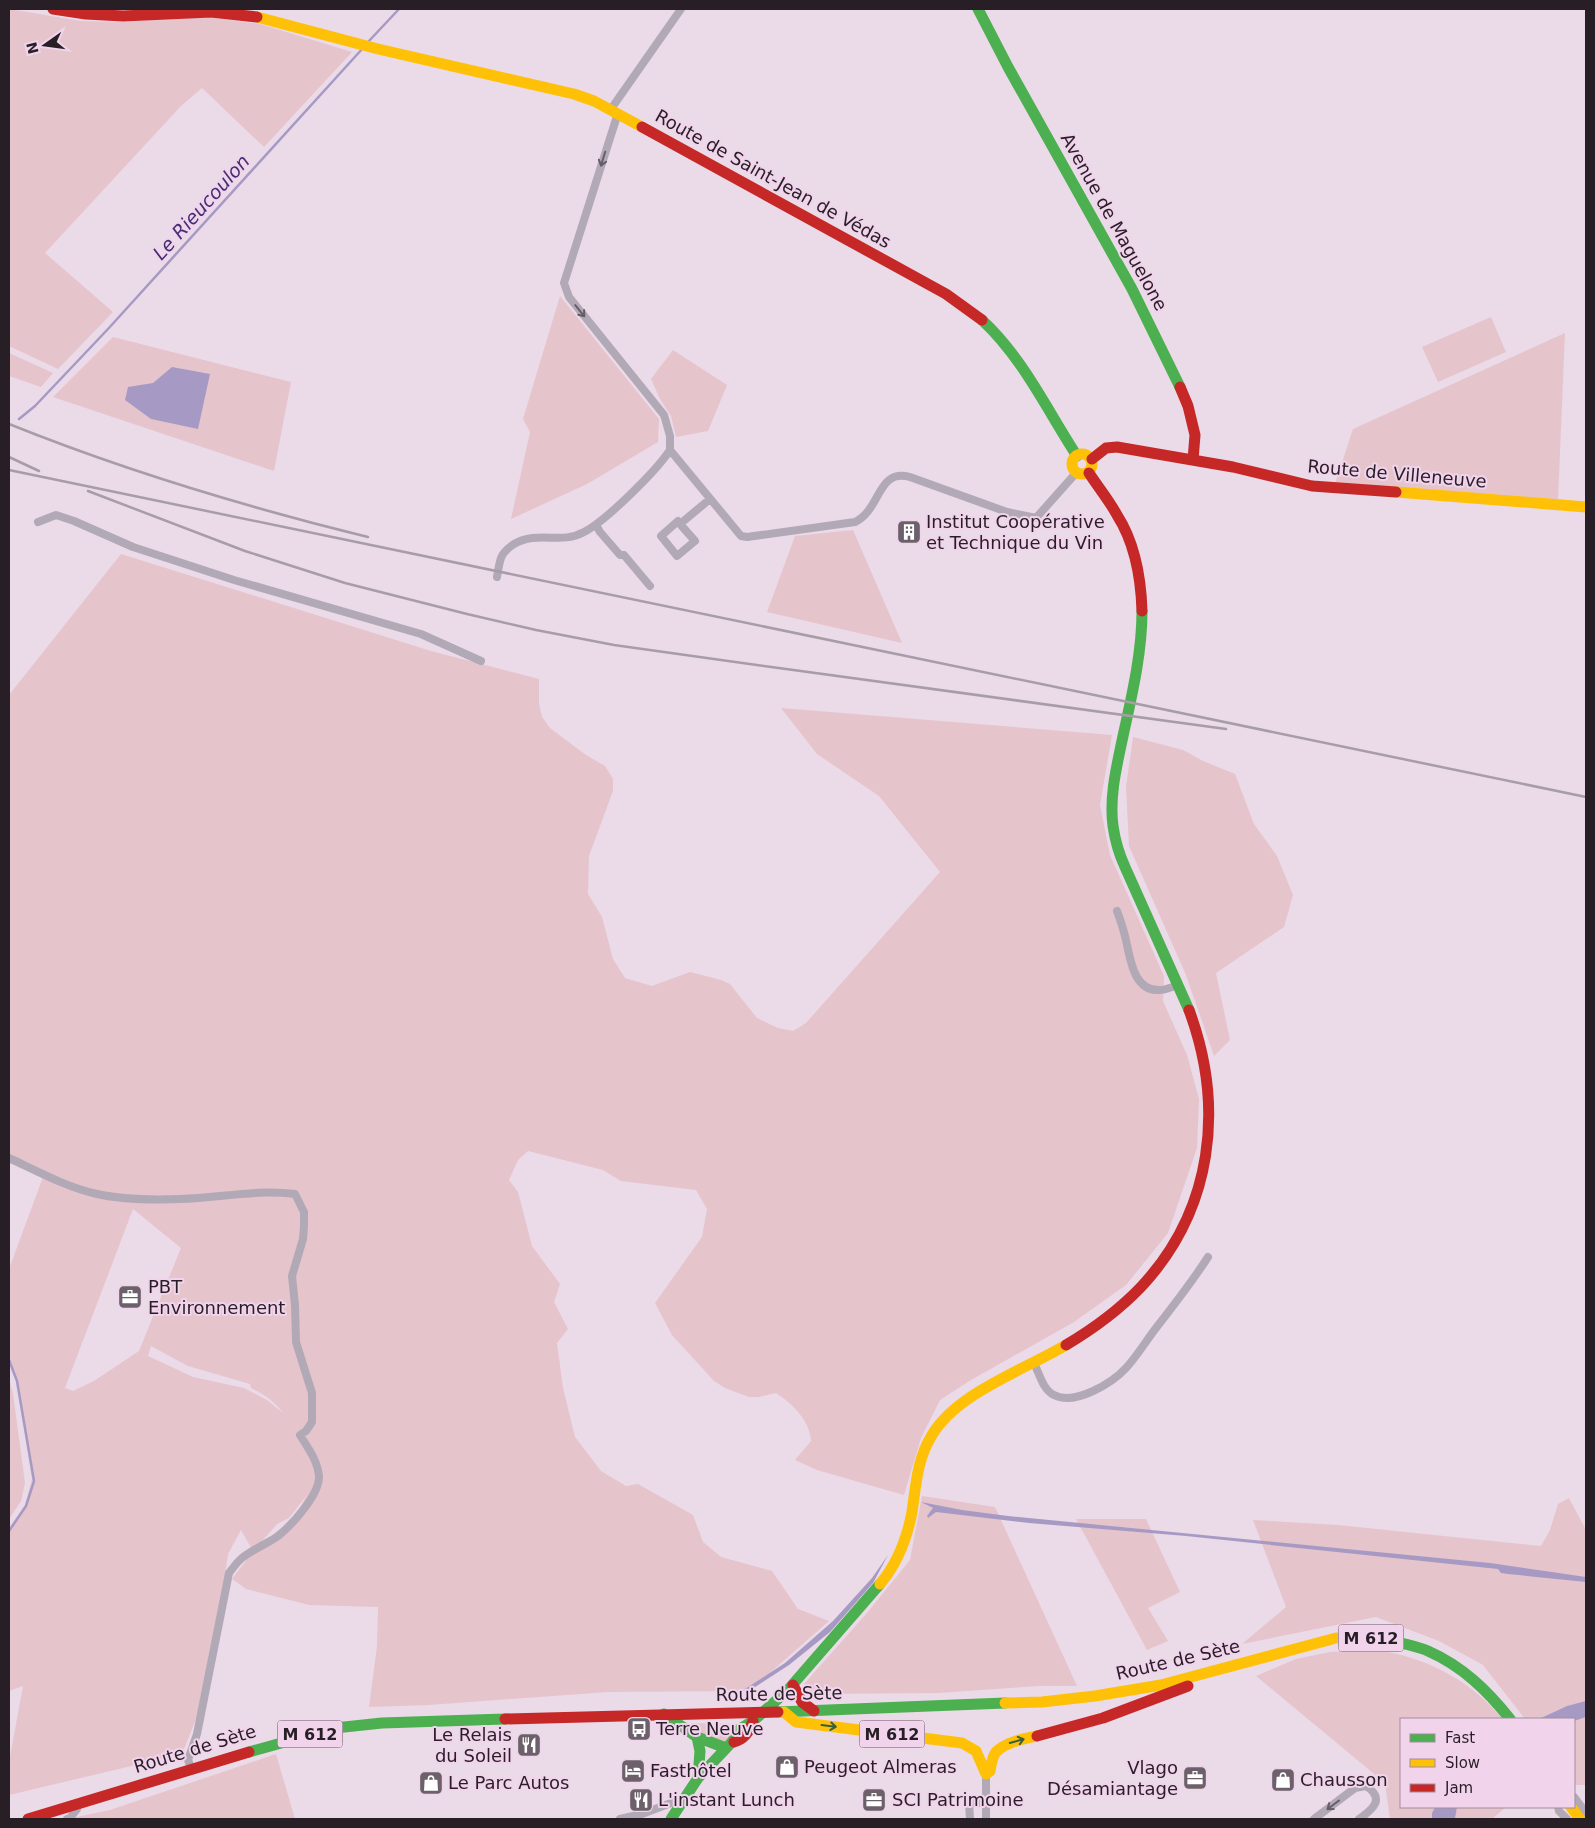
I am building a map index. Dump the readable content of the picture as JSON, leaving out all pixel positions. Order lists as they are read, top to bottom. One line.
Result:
{"streets":{"street":["Route de Saint-Jean de Védas","Avenue de Maguelone","Route de Villeneuve","M 612","Route de Sète"]},"crossings":[["Route de Saint-Jean de Védas","Route de Villeneuve"],["Avenue de Maguelone","Route de Villeneuve"],["M 612","Route de Sète"]],"water":["Le Rieucoulon"],"places":{"building":["Institut Coopérative et Technique du Vin"],"office":["PBT Environnement","Vlago Désamiantage","SCI Patrimoine"],"bus stop":["Terre Neuve"],"restaurant":["Le Relais du Soleil","L'instant Lunch"],"shop":["Peugeot Almeras","Chausson","Le Parc Autos"],"hotel":["Fasthôtel"]},"legend":["Fast","Slow","Jam"],"north":"left"}
